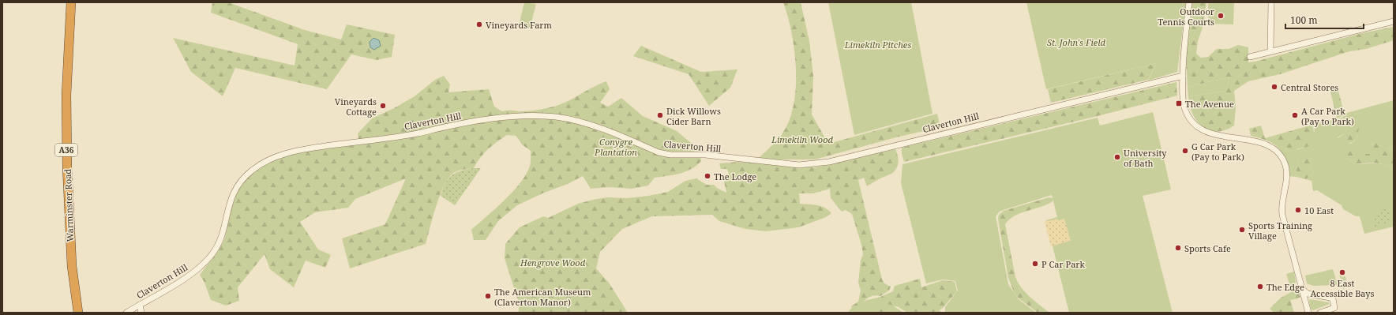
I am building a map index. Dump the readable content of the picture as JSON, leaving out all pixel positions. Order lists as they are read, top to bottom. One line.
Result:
{"streets":{"highway":["A36","Warminster Road"],"street":["Claverton Hill"]},"parks":["St. John's Field","Limekiln Pitches","Limekiln Wood","Conygre Plantation","Hengrove Wood"],"places":{"other":["Outdoor Tennis Courts","Vineyards Farm","Central Stores","Vineyards Cottage","Dick Willows Cider Barn","A Car Park (Pay to Park)","G Car Park (Pay to Park)","University of Bath","The Lodge","10 East","Sports Training Village","Sports Cafe","P Car Park","8 East Accessible Bays","The Edge","The American Museum (Claverton Manor)"],"transit":["The Avenue"]},"scale_bar":"100 m"}
